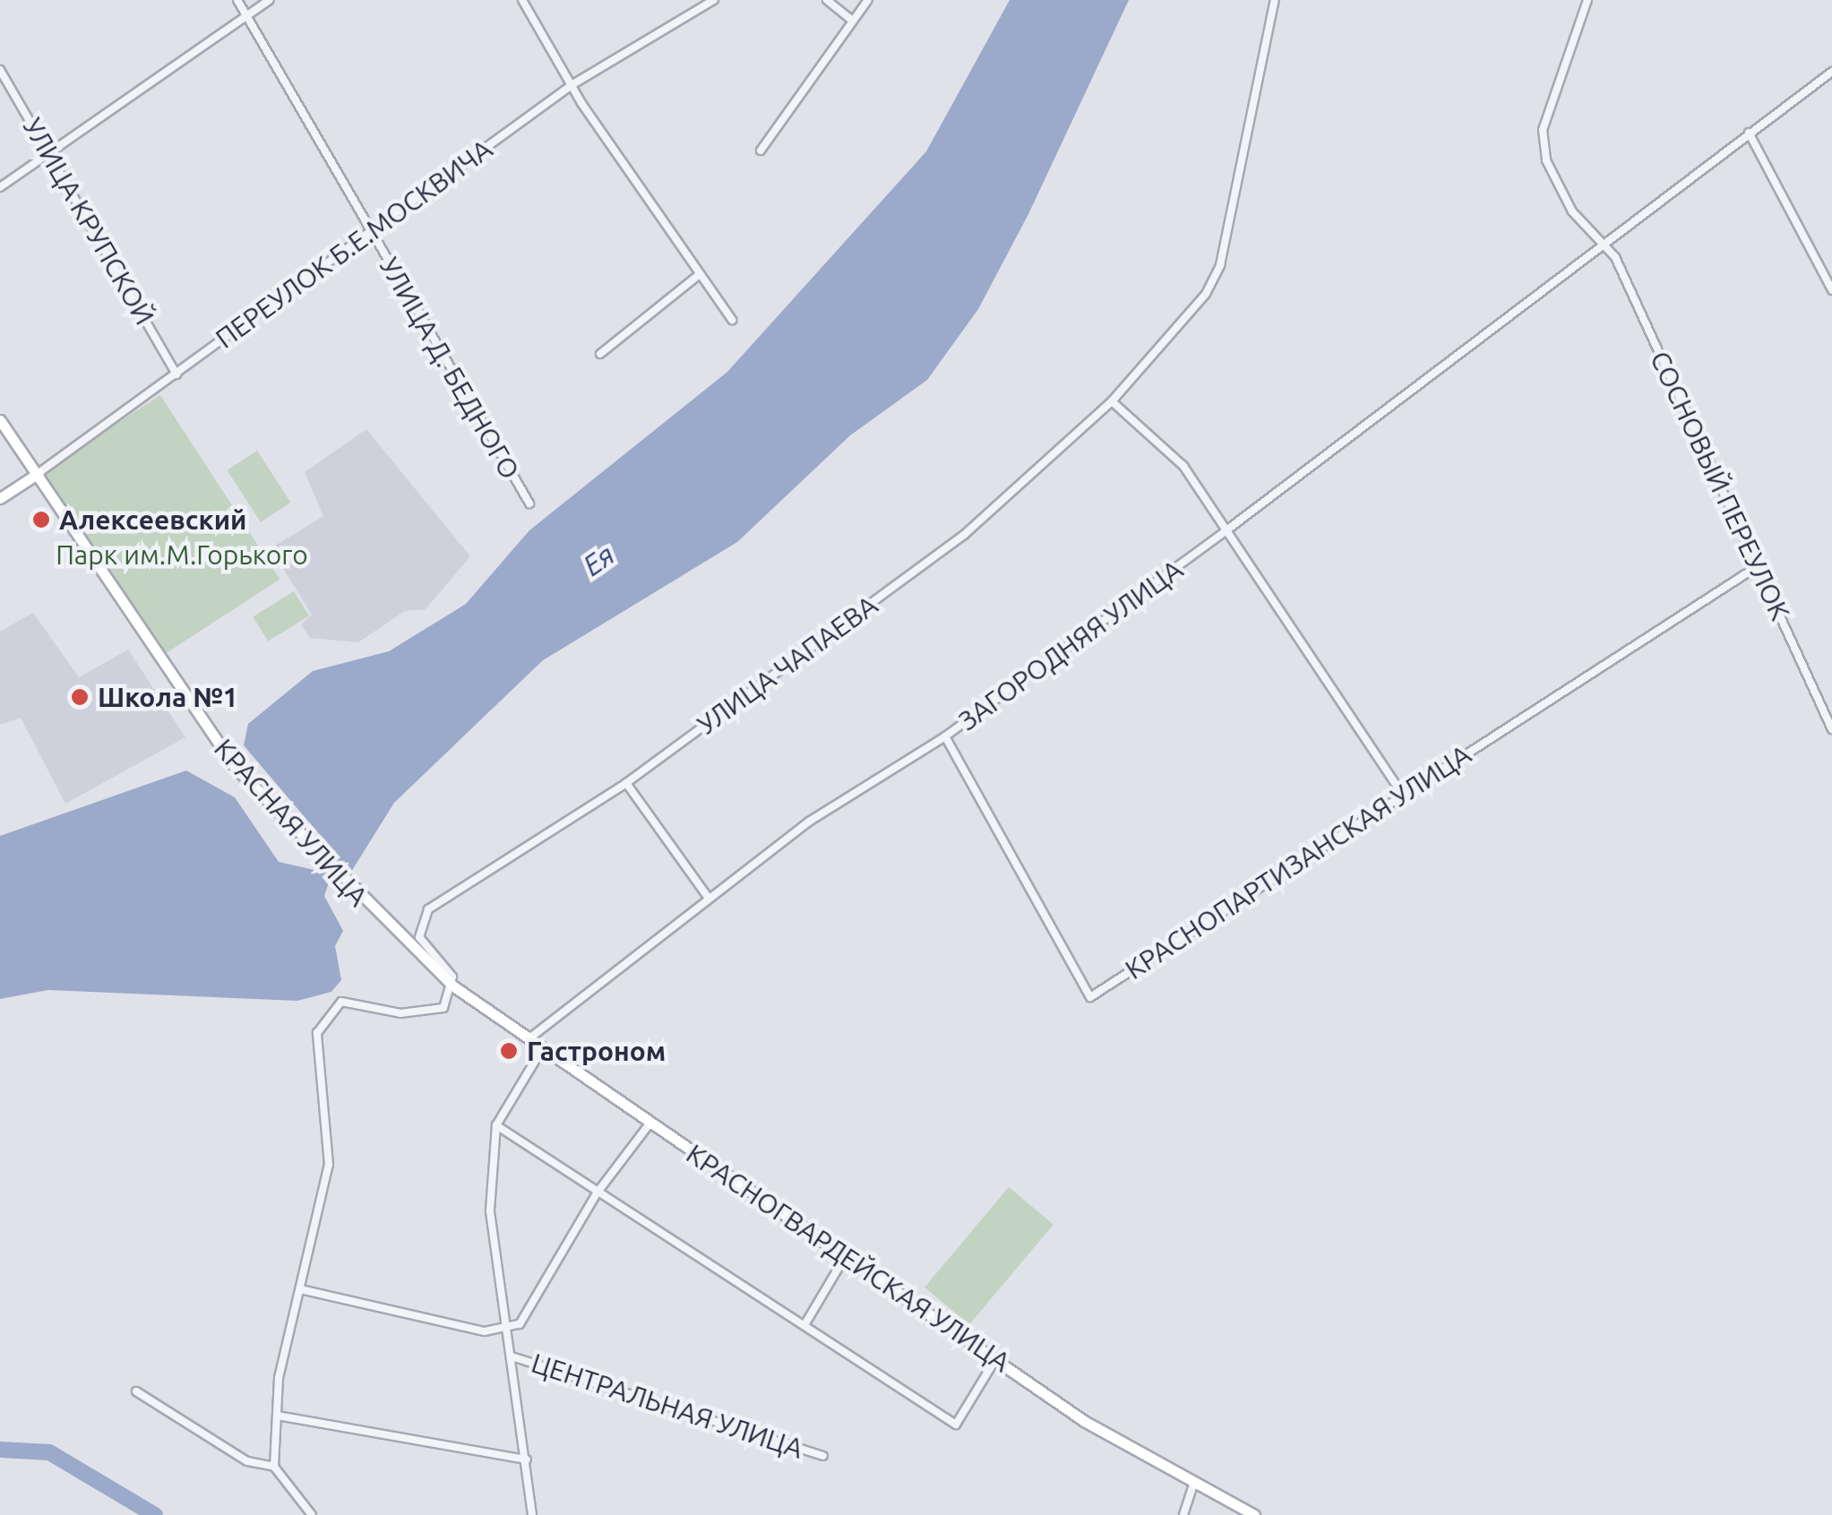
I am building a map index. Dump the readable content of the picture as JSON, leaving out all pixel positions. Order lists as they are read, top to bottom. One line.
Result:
{"streets":{"street":["УЛИЦА КРУПСКОЙ","ПЕРЕУЛОК Б.Е.МОСКВИЧА","УЛИЦА Д. БЕДНОГО","СОСНОВЫЙ ПЕРЕУЛОК","ЗАГОРОДНЯЯ УЛИЦА","УЛИЦА ЧАПАЕВА","КРАСНАЯ УЛИЦА","КРАСНОПАРТИЗАНСКАЯ УЛИЦА","КРАСНОГВАРДЕЙСКАЯ УЛИЦА","ЦЕНТРАЛЬНАЯ УЛИЦА"]},"crossings":[["УЛИЦА КРУПСКОЙ","ПЕРЕУЛОК Б.Е.МОСКВИЧА"],["ПЕРЕУЛОК Б.Е.МОСКВИЧА","УЛИЦА Д. БЕДНОГО"],["ПЕРЕУЛОК Б.Е.МОСКВИЧА","КРАСНАЯ УЛИЦА"],["СОСНОВЫЙ ПЕРЕУЛОК","ЗАГОРОДНЯЯ УЛИЦА"],["СОСНОВЫЙ ПЕРЕУЛОК","КРАСНОПАРТИЗАНСКАЯ УЛИЦА"],["ЗАГОРОДНЯЯ УЛИЦА","КРАСНОПАРТИЗАНСКАЯ УЛИЦА"],["ЗАГОРОДНЯЯ УЛИЦА","КРАСНОГВАРДЕЙСКАЯ УЛИЦА"],["УЛИЦА ЧАПАЕВА","КРАСНАЯ УЛИЦА"],["УЛИЦА ЧАПАЕВА","КРАСНОГВАРДЕЙСКАЯ УЛИЦА"],["КРАСНАЯ УЛИЦА","КРАСНОГВАРДЕЙСКАЯ УЛИЦА"],["КРАСНОГВАРДЕЙСКАЯ УЛИЦА","ЦЕНТРАЛЬНАЯ УЛИЦА"]],"water":["Ея"],"parks":["Парк им.М.Горького"],"places":["Алексеевский","Школа №1","Гастроном"]}
